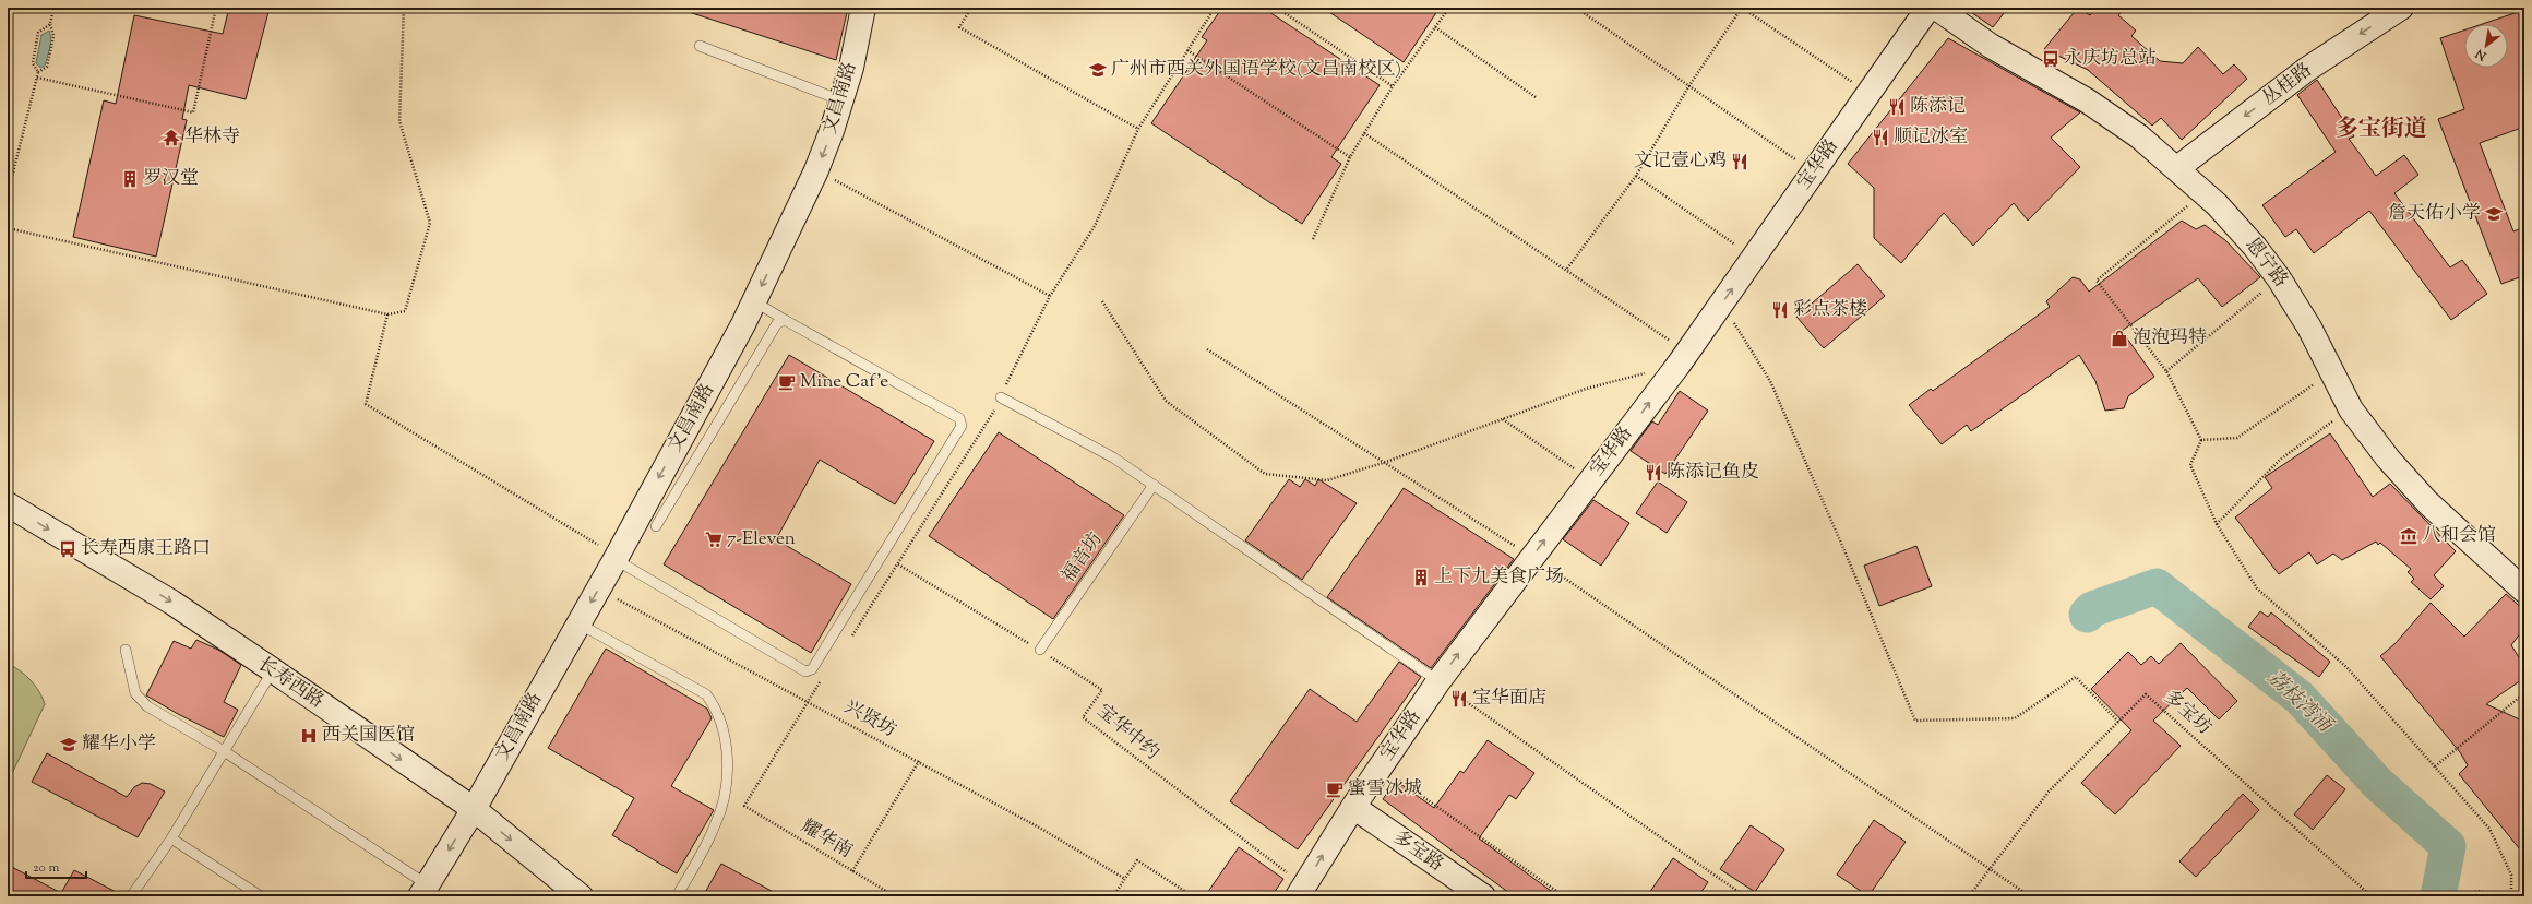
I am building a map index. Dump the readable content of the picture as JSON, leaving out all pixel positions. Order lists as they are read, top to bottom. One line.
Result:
{"streets":{"street":["丛桂路","文昌南路","宝华路","恩宁路","长寿西路","多宝路"],"lane":["福音坊"],"path":["多宝坊","兴贤坊","宝华中约","耀华南"]},"crossings":[["丛桂路","恩宁路"],["文昌南路","长寿西路"],["文昌南路","兴贤坊"],["宝华路","宝华中约"],["宝华路","多宝路"],["福音坊","宝华中约"]],"one_way":["丛桂路","文昌南路","宝华路","长寿西路"],"districts":["多宝街道"],"water":["荔枝湾涌"],"places":{"bus stop":["永庆坊总站","长寿西康王路口"],"school or university":["广州市西关外国语学校(文昌南校区)","詹天佑小学","耀华小学"],"restaurant":["陈添记","顺记冰室","文记壹心鸡","彩点茶楼","陈添记鱼皮","宝华面店"],"temple":["华林寺"],"building":["罗汉堂","上下九美食广场"],"shop":["泡泡玛特"],"cafe":["Mine Caf'e","蜜雪冰城"],"museum":["八和会馆"],"supermarket":["7-Eleven"],"hospital":["西关国医馆"]},"scale_bar":"20 m","north":"bottom left"}
